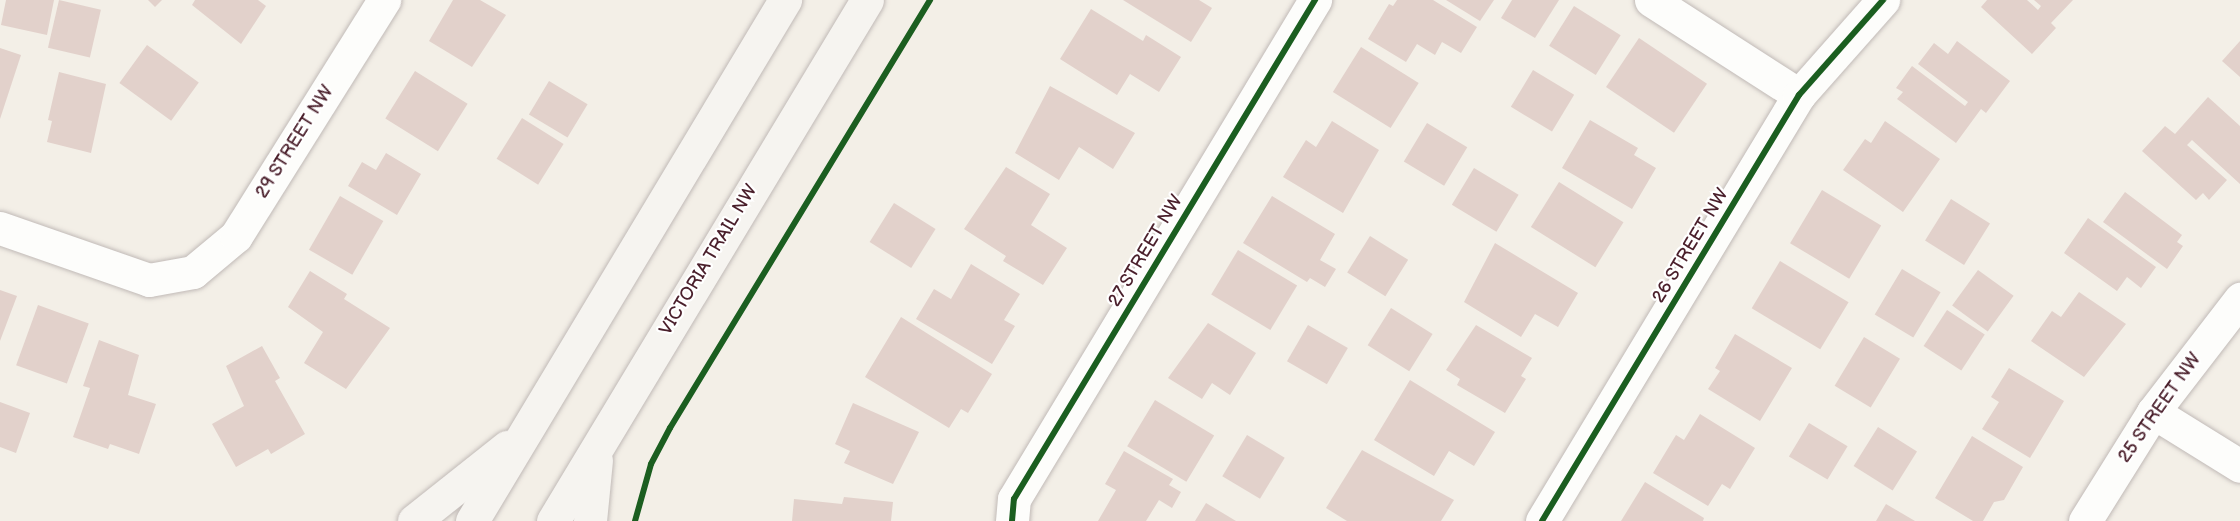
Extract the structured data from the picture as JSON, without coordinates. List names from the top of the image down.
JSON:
{
  "streets": {
    "main road": ["VICTORIA TRAIL NW"],
    "street": [
      "29 STREET NW",
      "26 STREET NW",
      "27 STREET NW",
      "25 STREET NW"
    ]
  }
}
